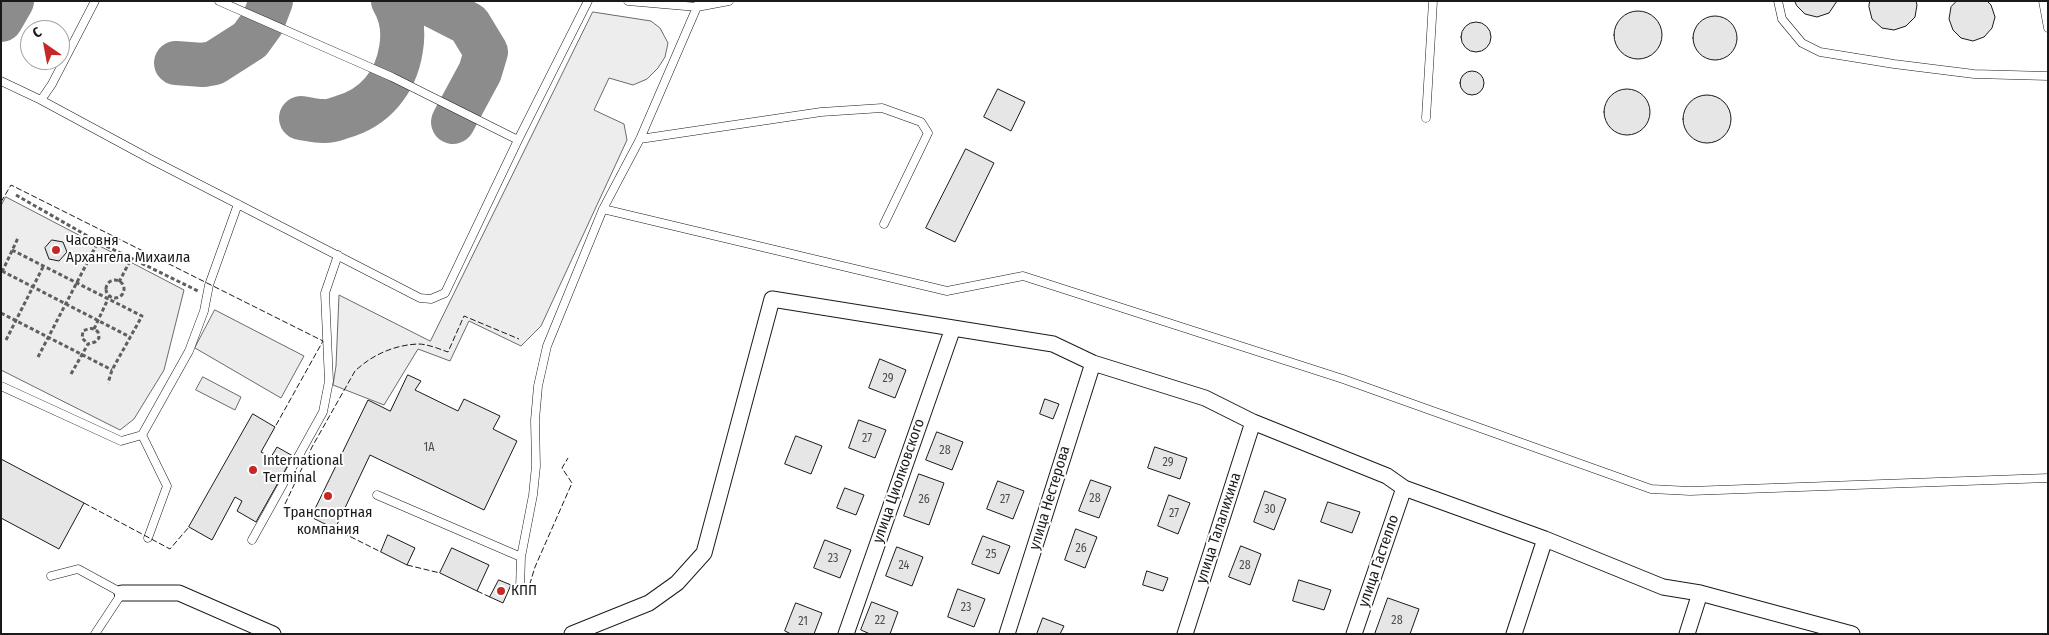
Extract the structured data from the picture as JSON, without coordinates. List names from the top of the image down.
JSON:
{
  "streets": {
    "street": [
      "улица Циолковского",
      "улица Нестерова",
      "улица Талалихина",
      "улица Гастелло"
    ]
  },
  "places": [
    "Часовня Архангела Михаила",
    "International Terminal",
    "Транспортная компания",
    "КПП"
  ],
  "house_numbers": [
    "29",
    "27",
    "1А",
    "28",
    "29",
    "28",
    "26",
    "27",
    "30",
    "27",
    "26",
    "25",
    "23",
    "24",
    "28",
    "23",
    "22",
    "28",
    "21"
  ],
  "north": "top left"
}
